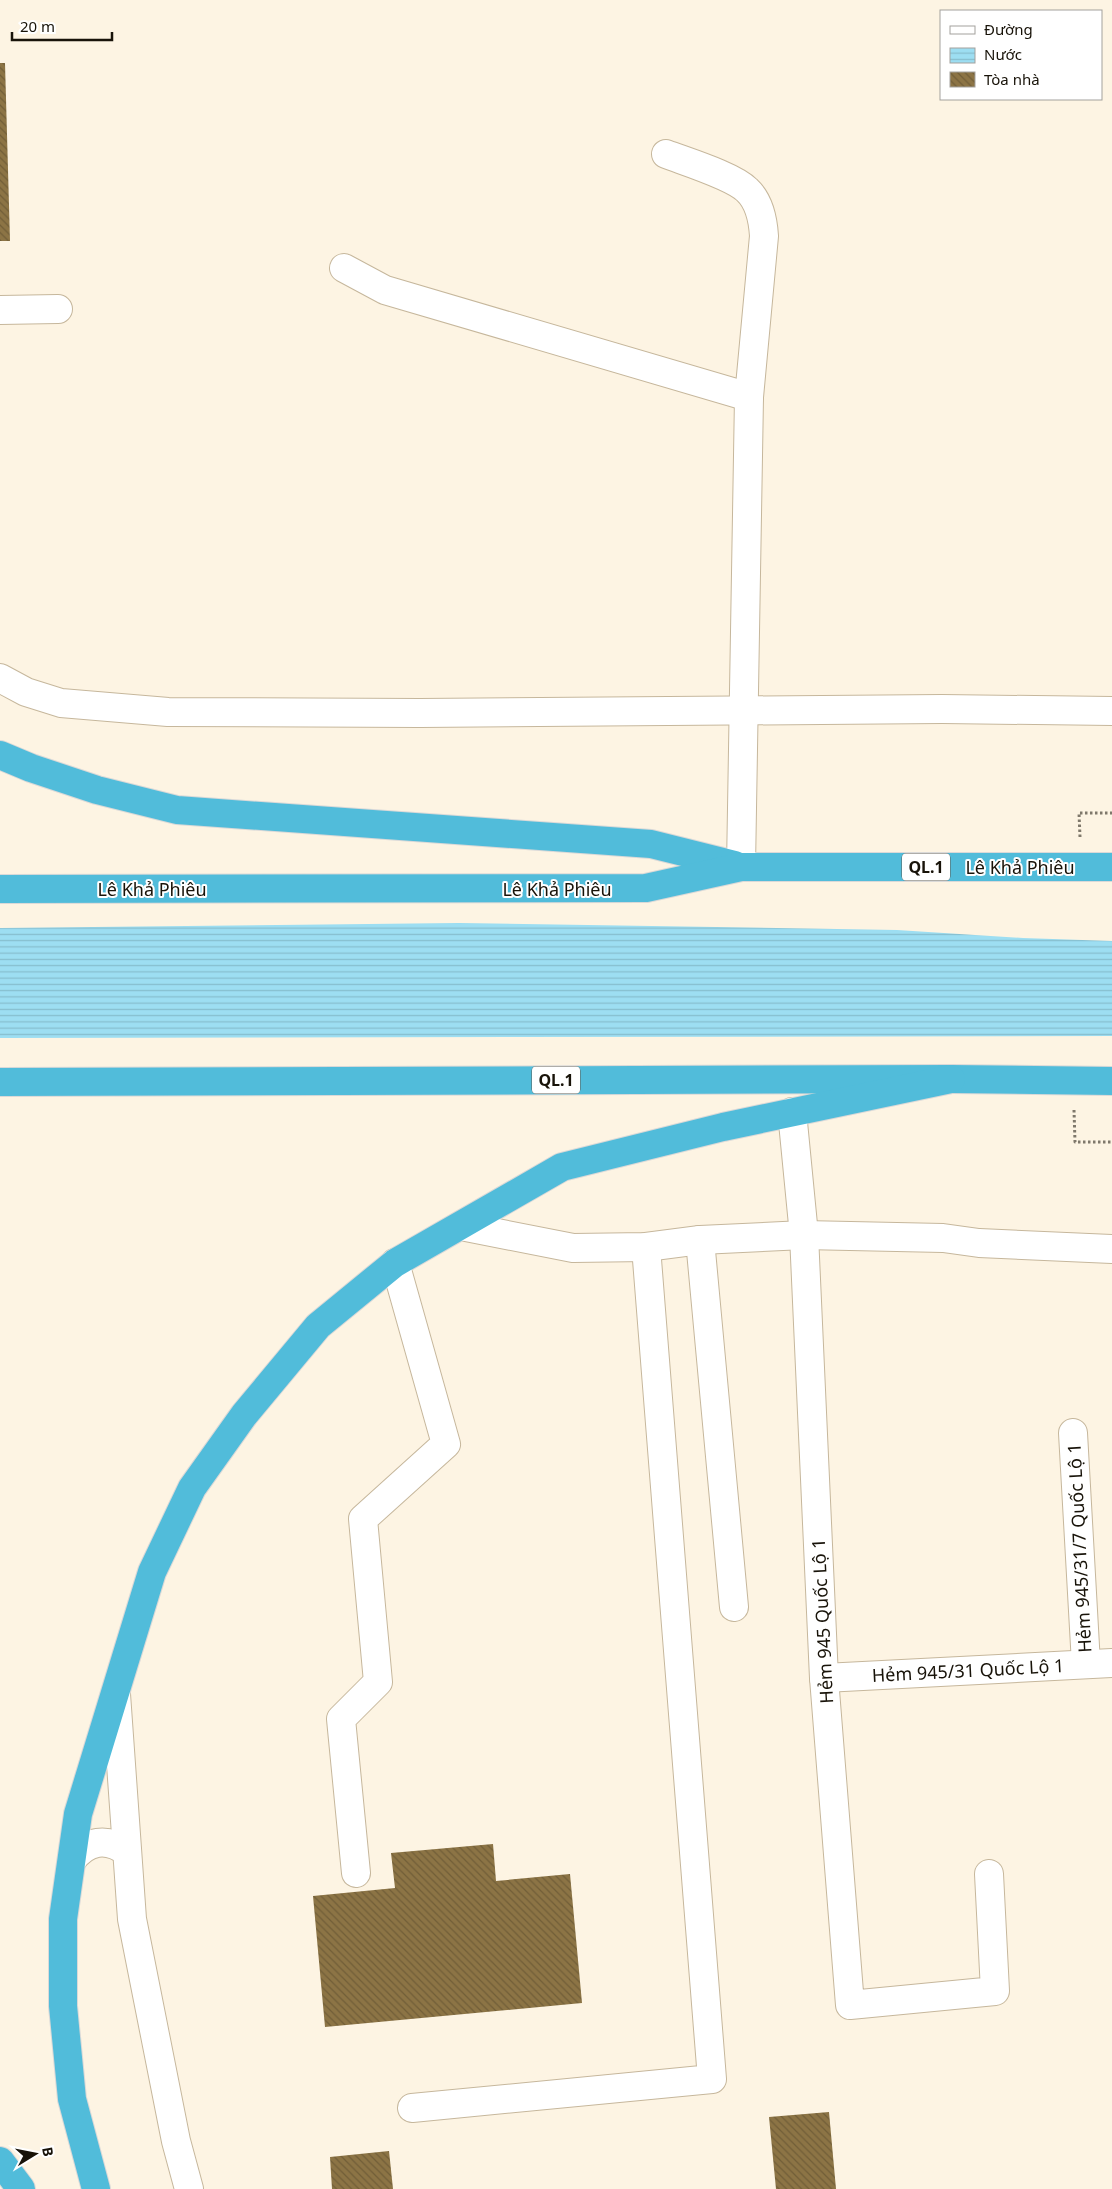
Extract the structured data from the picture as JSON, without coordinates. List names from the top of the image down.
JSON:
{
  "streets": {
    "highway": ["QL.1", "Lê Khả Phiêu"],
    "street": ["Hẻm 945/31/7 Quốc Lộ 1", "Hẻm 945 Quốc Lộ 1", "Hẻm 945/31 Quốc Lộ 1"]
  },
  "crossings": [
    ["Hẻm 945/31/7 Quốc Lộ 1", "Hẻm 945/31 Quốc Lộ 1"],
    ["Hẻm 945 Quốc Lộ 1", "Hẻm 945/31 Quốc Lộ 1"]
  ],
  "legend": ["Đường", "Nước", "Tòa nhà"],
  "scale_bar": "20 m",
  "north": "right"
}
